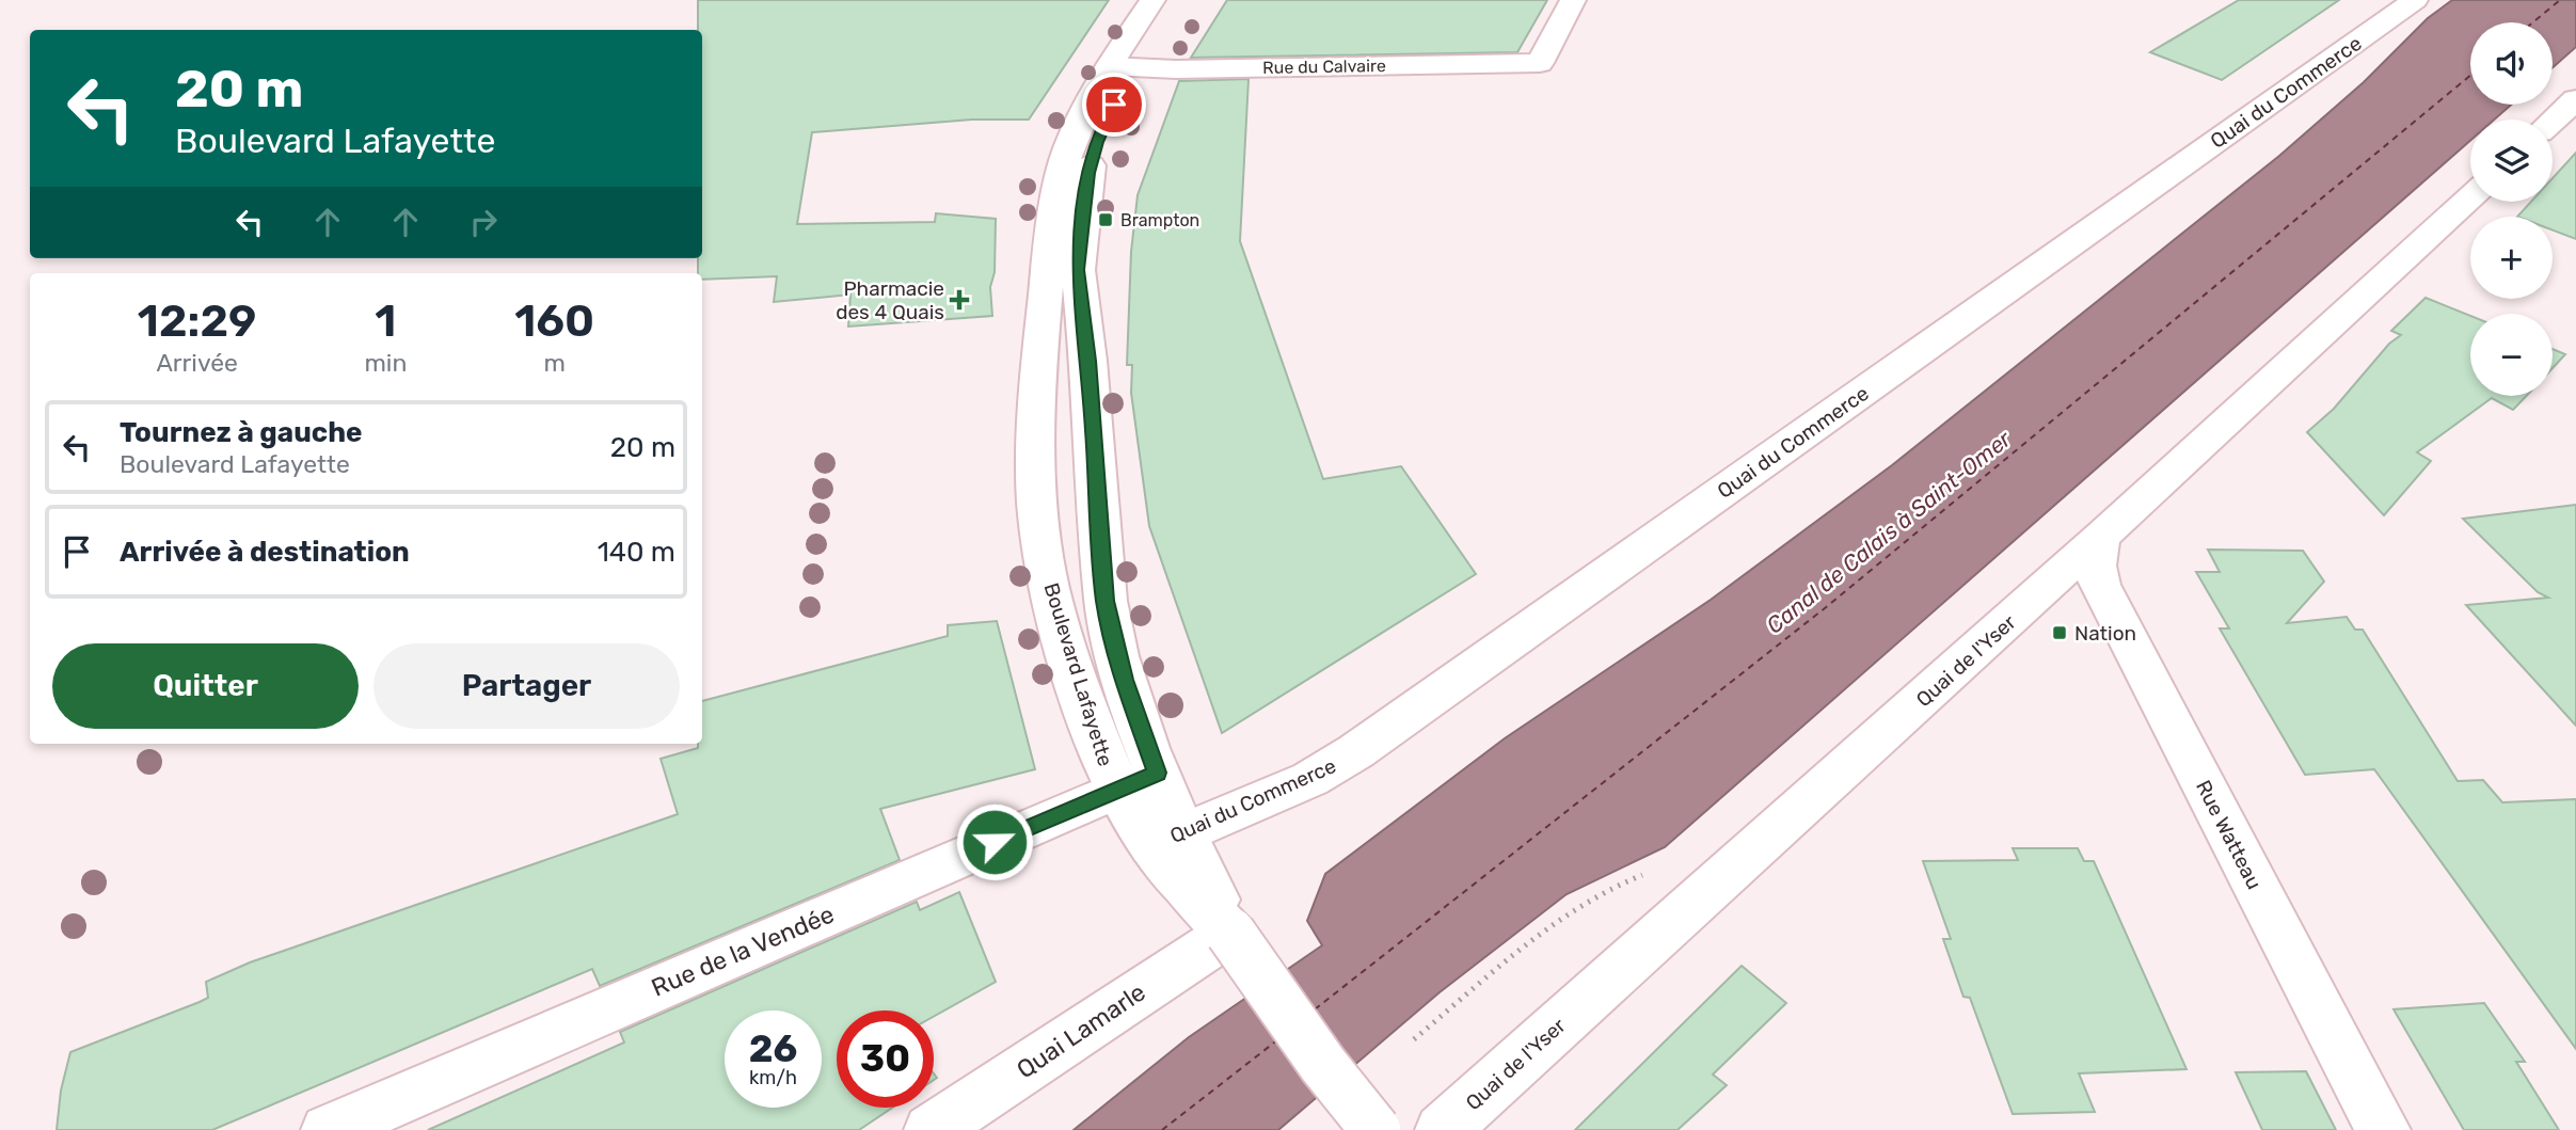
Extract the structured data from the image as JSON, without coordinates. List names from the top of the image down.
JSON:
{
  "streets": {
    "street": [
      "Rue du Calvaire",
      "Quai du Commerce",
      "Quai de l'Yser",
      "Boulevard Lafayette",
      "Rue Watteau",
      "Rue de la Vendée",
      "Quai Lamarle"
    ]
  },
  "crossings": [
    ["Rue du Calvaire", "Boulevard Lafayette"],
    ["Quai du Commerce", "Boulevard Lafayette"],
    ["Quai de l'Yser", "Rue Watteau"],
    ["Boulevard Lafayette", "Rue de la Vendée"],
    ["Boulevard Lafayette", "Quai Lamarle"]
  ],
  "water": ["Canal de Calais à Saint-Omer"],
  "places": {
    "transit": ["Brampton", "Nation"],
    "health": ["Pharmacie des 4 Quais"]
  },
  "page": {
    "map_buttons": ["+", "−"],
    "turn": ["20 m", "Boulevard Lafayette"],
    "eta": [
      "12:29",
      "Arrivée",
      "1",
      "min",
      "160",
      "m"
    ],
    "list": [
      {
        "name": "Tournez à gauche",
        "note": "Boulevard Lafayette",
        "value": "20 m"
      },
      {
        "name": "Arrivée à destination",
        "value": "140 m"
      }
    ],
    "buttons": ["Quitter", "Partager"],
    "speed": "26 km/h",
    "limit": "30"
  }
}
